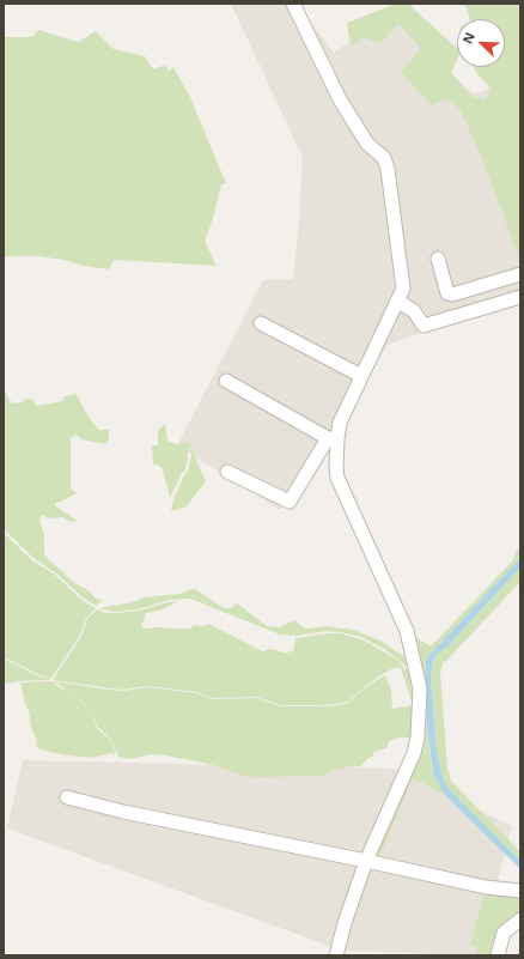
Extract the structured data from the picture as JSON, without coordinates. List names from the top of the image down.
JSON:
{
  "north": "top left"
}
